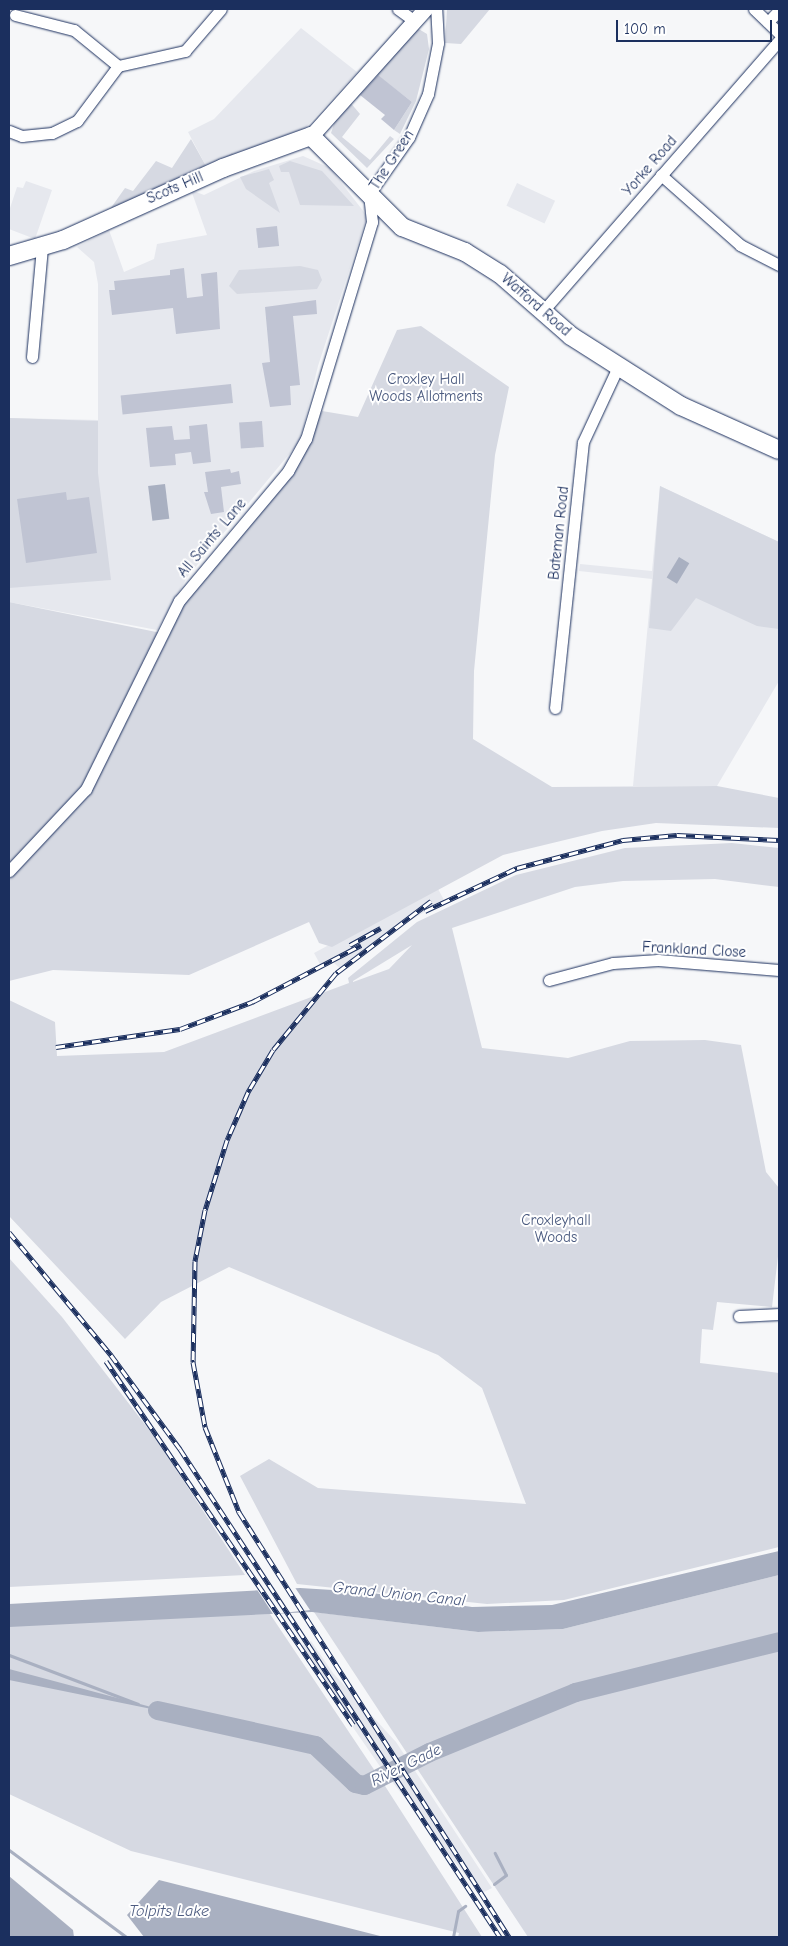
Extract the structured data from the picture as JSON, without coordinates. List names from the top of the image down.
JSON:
{
  "streets": {
    "main road": ["Scots Hill", "Watford Road"],
    "street": [
      "The Green",
      "Yorke Road",
      "Bateman Road",
      "All Saints' Lane",
      "Frankland Close"
    ]
  },
  "crossings": [
    ["The Green", "Watford Road"],
    ["The Green", "All Saints' Lane"],
    ["Yorke Road", "Watford Road"],
    ["Scots Hill", "Watford Road"],
    ["Watford Road", "Bateman Road"],
    ["Watford Road", "All Saints' Lane"]
  ],
  "water": ["Grand Union Canal", "River Gade", "Tolpits Lake"],
  "parks": ["Croxley Hall Woods Allotments", "Croxleyhall Woods"],
  "scale_bar": "100 m"
}
